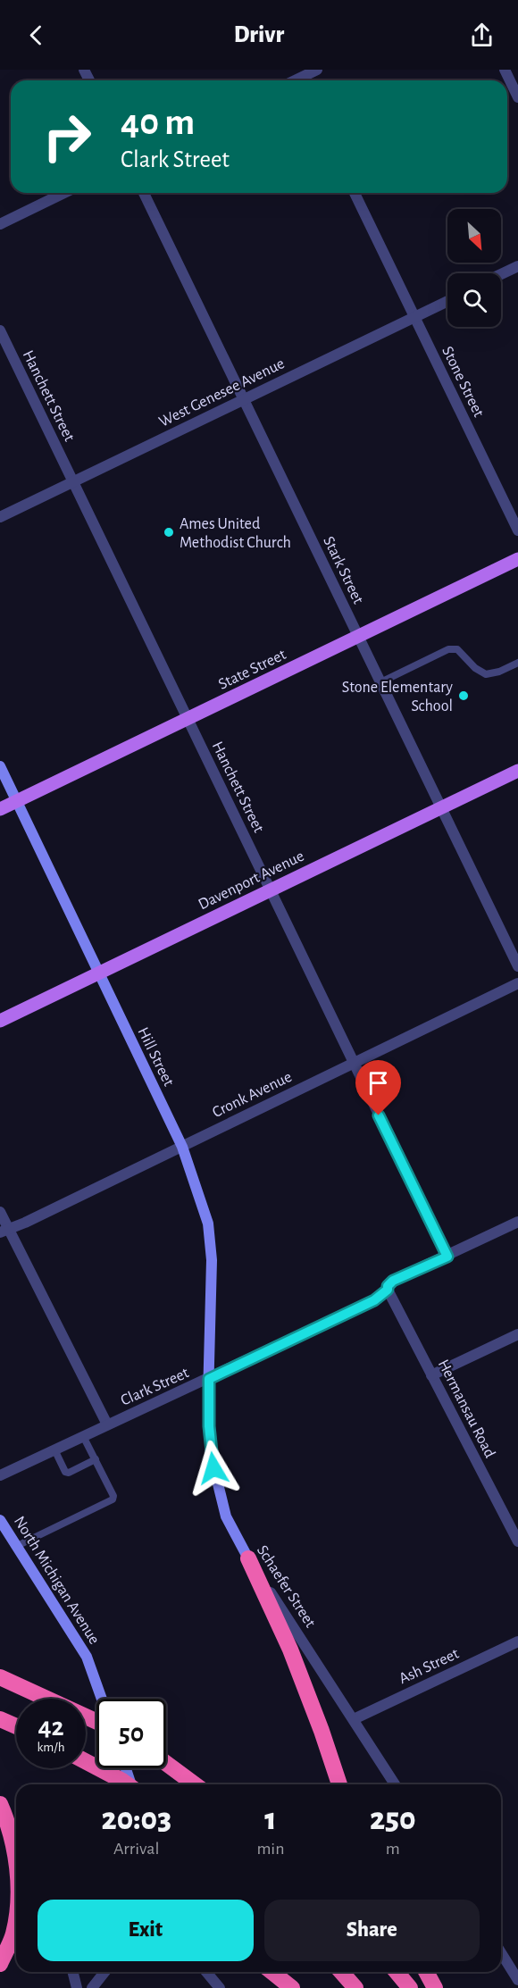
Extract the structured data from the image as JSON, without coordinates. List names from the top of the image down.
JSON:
{
  "streets": {
    "main road": [
      "State Street",
      "Davenport Avenue",
      "Hill Street",
      "North Michigan Avenue",
      "Schaefer Street"
    ],
    "street": [
      "Stone Street",
      "West Genesee Avenue",
      "Hanchett Street",
      "Stark Street",
      "Cronk Avenue",
      "Clark Street",
      "Hermansau Road",
      "Ash Street"
    ]
  },
  "crossings": [
    ["Stone Street", "West Genesee Avenue"],
    ["West Genesee Avenue", "Hanchett Street"],
    ["West Genesee Avenue", "Stark Street"],
    ["Hanchett Street", "State Street"],
    ["Hanchett Street", "Davenport Avenue"],
    ["Hanchett Street", "Cronk Avenue"],
    ["Hanchett Street", "Clark Street"],
    ["Stark Street", "State Street"],
    ["Stark Street", "Davenport Avenue"],
    ["State Street", "Hill Street"],
    ["Davenport Avenue", "Hill Street"],
    ["Hill Street", "Cronk Avenue"],
    ["Hill Street", "Clark Street"],
    ["Hill Street", "Schaefer Street"],
    ["Clark Street", "Hermansau Road"],
    ["Clark Street", "Schaefer Street"],
    ["Schaefer Street", "Ash Street"]
  ],
  "places": ["Ames United Methodist Church", "Stone Elementary School"],
  "north": "bottom right",
  "page": {
    "header": "Drivr",
    "turn": ["40 m", "Clark Street"],
    "speed": "42 km/h",
    "limit": "50",
    "eta": [
      "20:03",
      "Arrival",
      "1",
      "min",
      "250",
      "m"
    ],
    "buttons": ["Exit", "Share"]
  }
}
